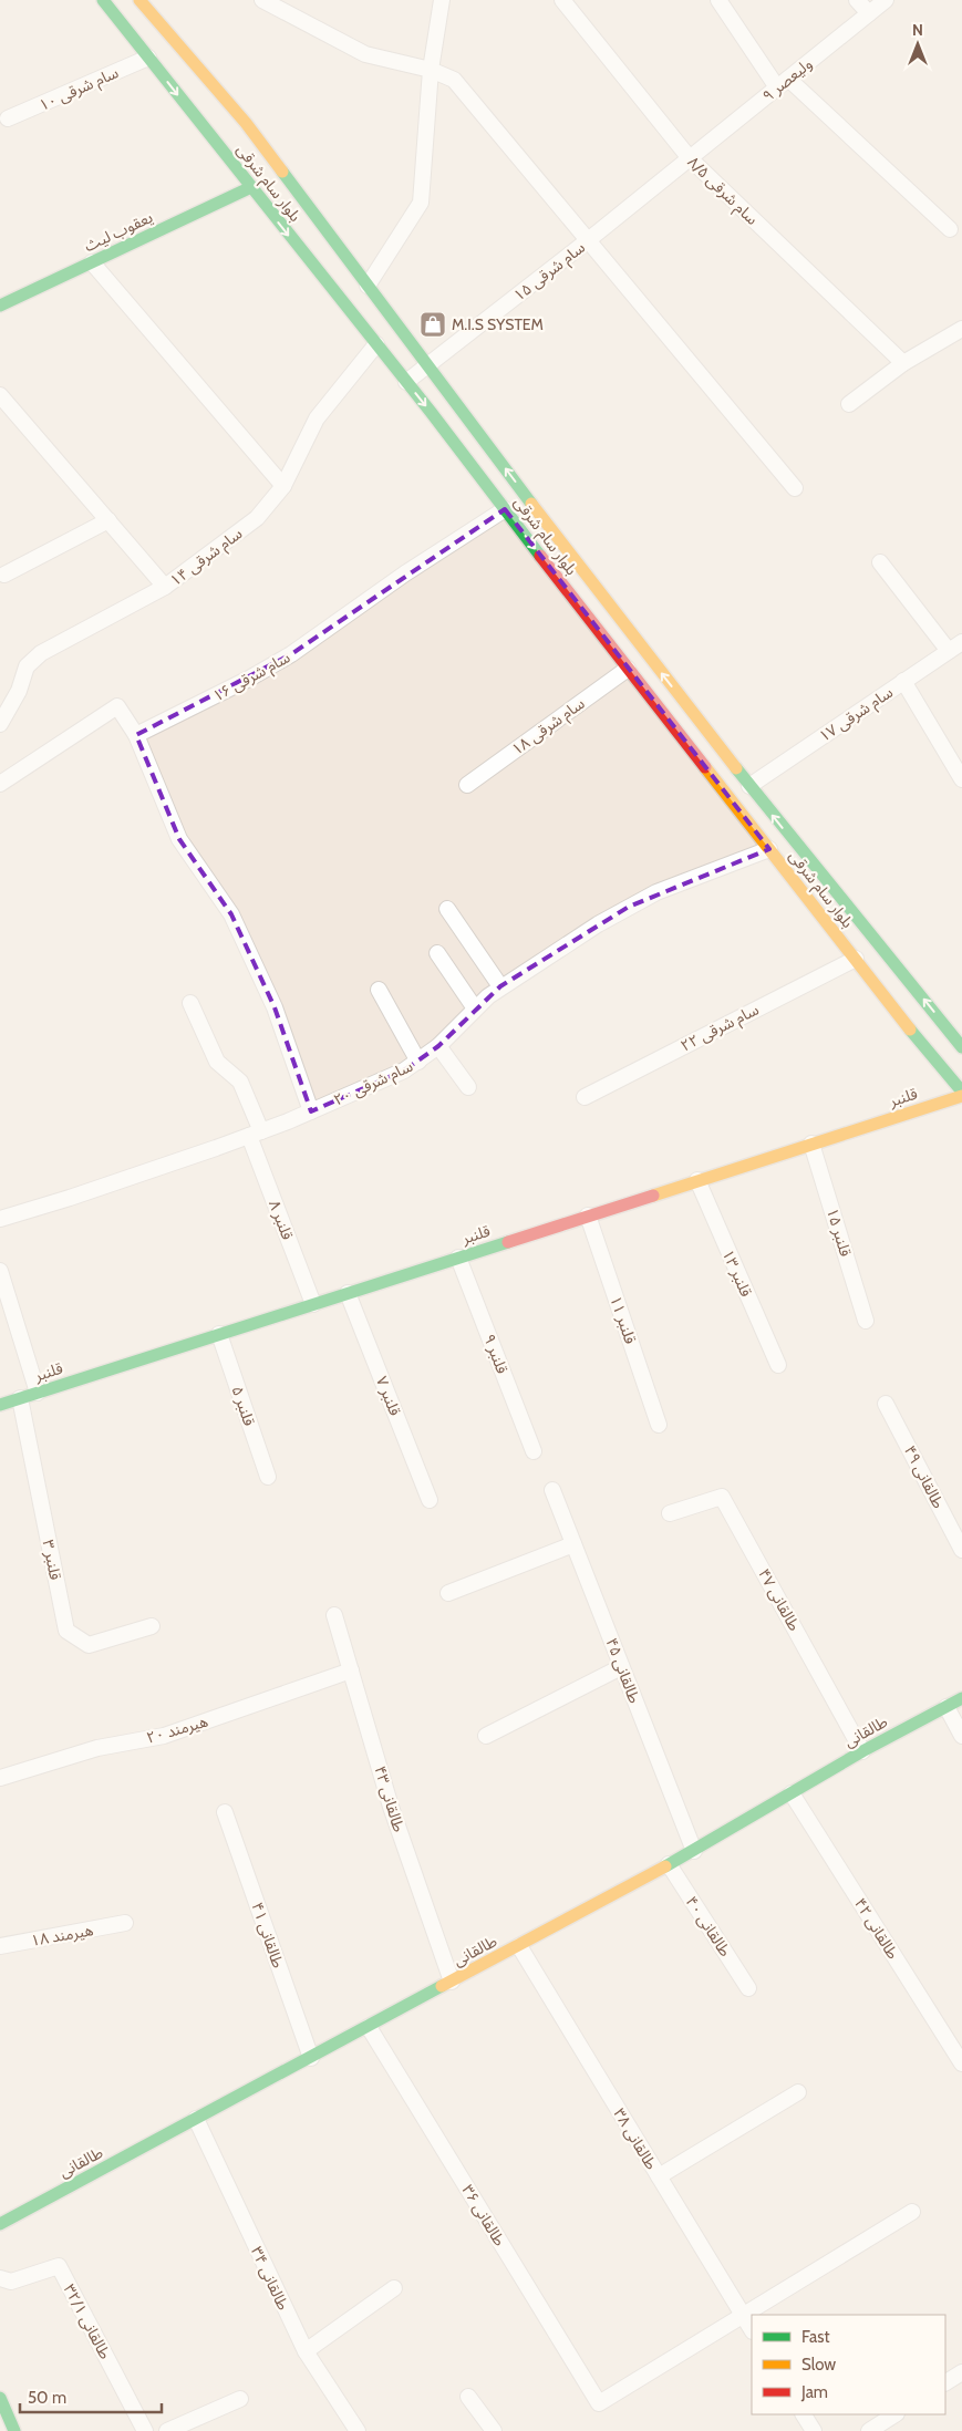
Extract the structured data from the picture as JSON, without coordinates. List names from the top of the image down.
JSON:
{
  "streets": {
    "street": [
      "ولیعصر ۹",
      "سام شرقی ۱۰",
      "بلوار سام شرقی",
      "سام شرقی ۸/۵",
      "یعقوب لیث",
      "سام شرقی ۱۵",
      "سام شرقی ۱۴",
      "سام شرقی ۱۶",
      "سام شرقی ۱۷",
      "سام شرقی ۱۸",
      "سام شرقی ۲۲",
      "سام شرقی ۲۰",
      "قلنبر",
      "قلنبر ۸",
      "قلنبر ۱۵",
      "قلنبر ۱۳",
      "قلنبر ۱۱",
      "قلنبر ۹",
      "قلنبر ۷",
      "قلنبر ۵",
      "طالقانی ۴۹",
      "قلنبر ۳",
      "طالقانی ۴۷",
      "طالقانی ۴۵",
      "هیرمند ۲۰",
      "طالقانی",
      "طالقانی ۴۳",
      "طالقانی ۴۰",
      "طالقانی ۴۲",
      "هیرمند ۱۸",
      "طالقانی ۴۱",
      "طالقانی ۳۸",
      "طالقانی ۳۶",
      "طالقانی ۳۴",
      "طالقانی ۳۲/۱"
    ]
  },
  "crossings": [
    ["ولیعصر ۹", "سام شرقی ۸/۵"],
    ["ولیعصر ۹", "سام شرقی ۱۵"],
    ["سام شرقی ۱۰", "بلوار سام شرقی"],
    ["بلوار سام شرقی", "یعقوب لیث"],
    ["بلوار سام شرقی", "سام شرقی ۱۵"],
    ["بلوار سام شرقی", "سام شرقی ۱۴"],
    ["بلوار سام شرقی", "سام شرقی ۱۶"],
    ["بلوار سام شرقی", "سام شرقی ۱۷"],
    ["بلوار سام شرقی", "سام شرقی ۱۸"],
    ["بلوار سام شرقی", "سام شرقی ۲۲"],
    ["بلوار سام شرقی", "سام شرقی ۲۰"],
    ["سام شرقی ۸/۵", "سام شرقی ۱۵"],
    ["سام شرقی ۲۰", "قلنبر ۸"],
    ["قلنبر", "قلنبر ۸"],
    ["قلنبر", "قلنبر ۱۵"],
    ["قلنبر", "قلنبر ۱۳"],
    ["قلنبر", "قلنبر ۱۱"],
    ["قلنبر", "قلنبر ۹"],
    ["قلنبر", "قلنبر ۷"],
    ["قلنبر", "قلنبر ۵"],
    ["قلنبر", "قلنبر ۳"],
    ["طالقانی ۴۷", "طالقانی"],
    ["طالقانی ۴۵", "طالقانی"],
    ["هیرمند ۲۰", "طالقانی ۴۳"],
    ["طالقانی", "طالقانی ۴۳"],
    ["طالقانی", "طالقانی ۴۰"],
    ["طالقانی", "طالقانی ۴۲"],
    ["طالقانی", "طالقانی ۴۱"],
    ["طالقانی", "طالقانی ۳۸"],
    ["طالقانی", "طالقانی ۳۶"],
    ["طالقانی", "طالقانی ۳۴"],
    ["طالقانی ۳۸", "طالقانی ۳۶"]
  ],
  "places": {
    "shop": ["M.I.S SYSTEM"]
  },
  "legend": ["Fast", "Slow", "Jam"],
  "scale_bar": "50 m",
  "north": "top"
}
